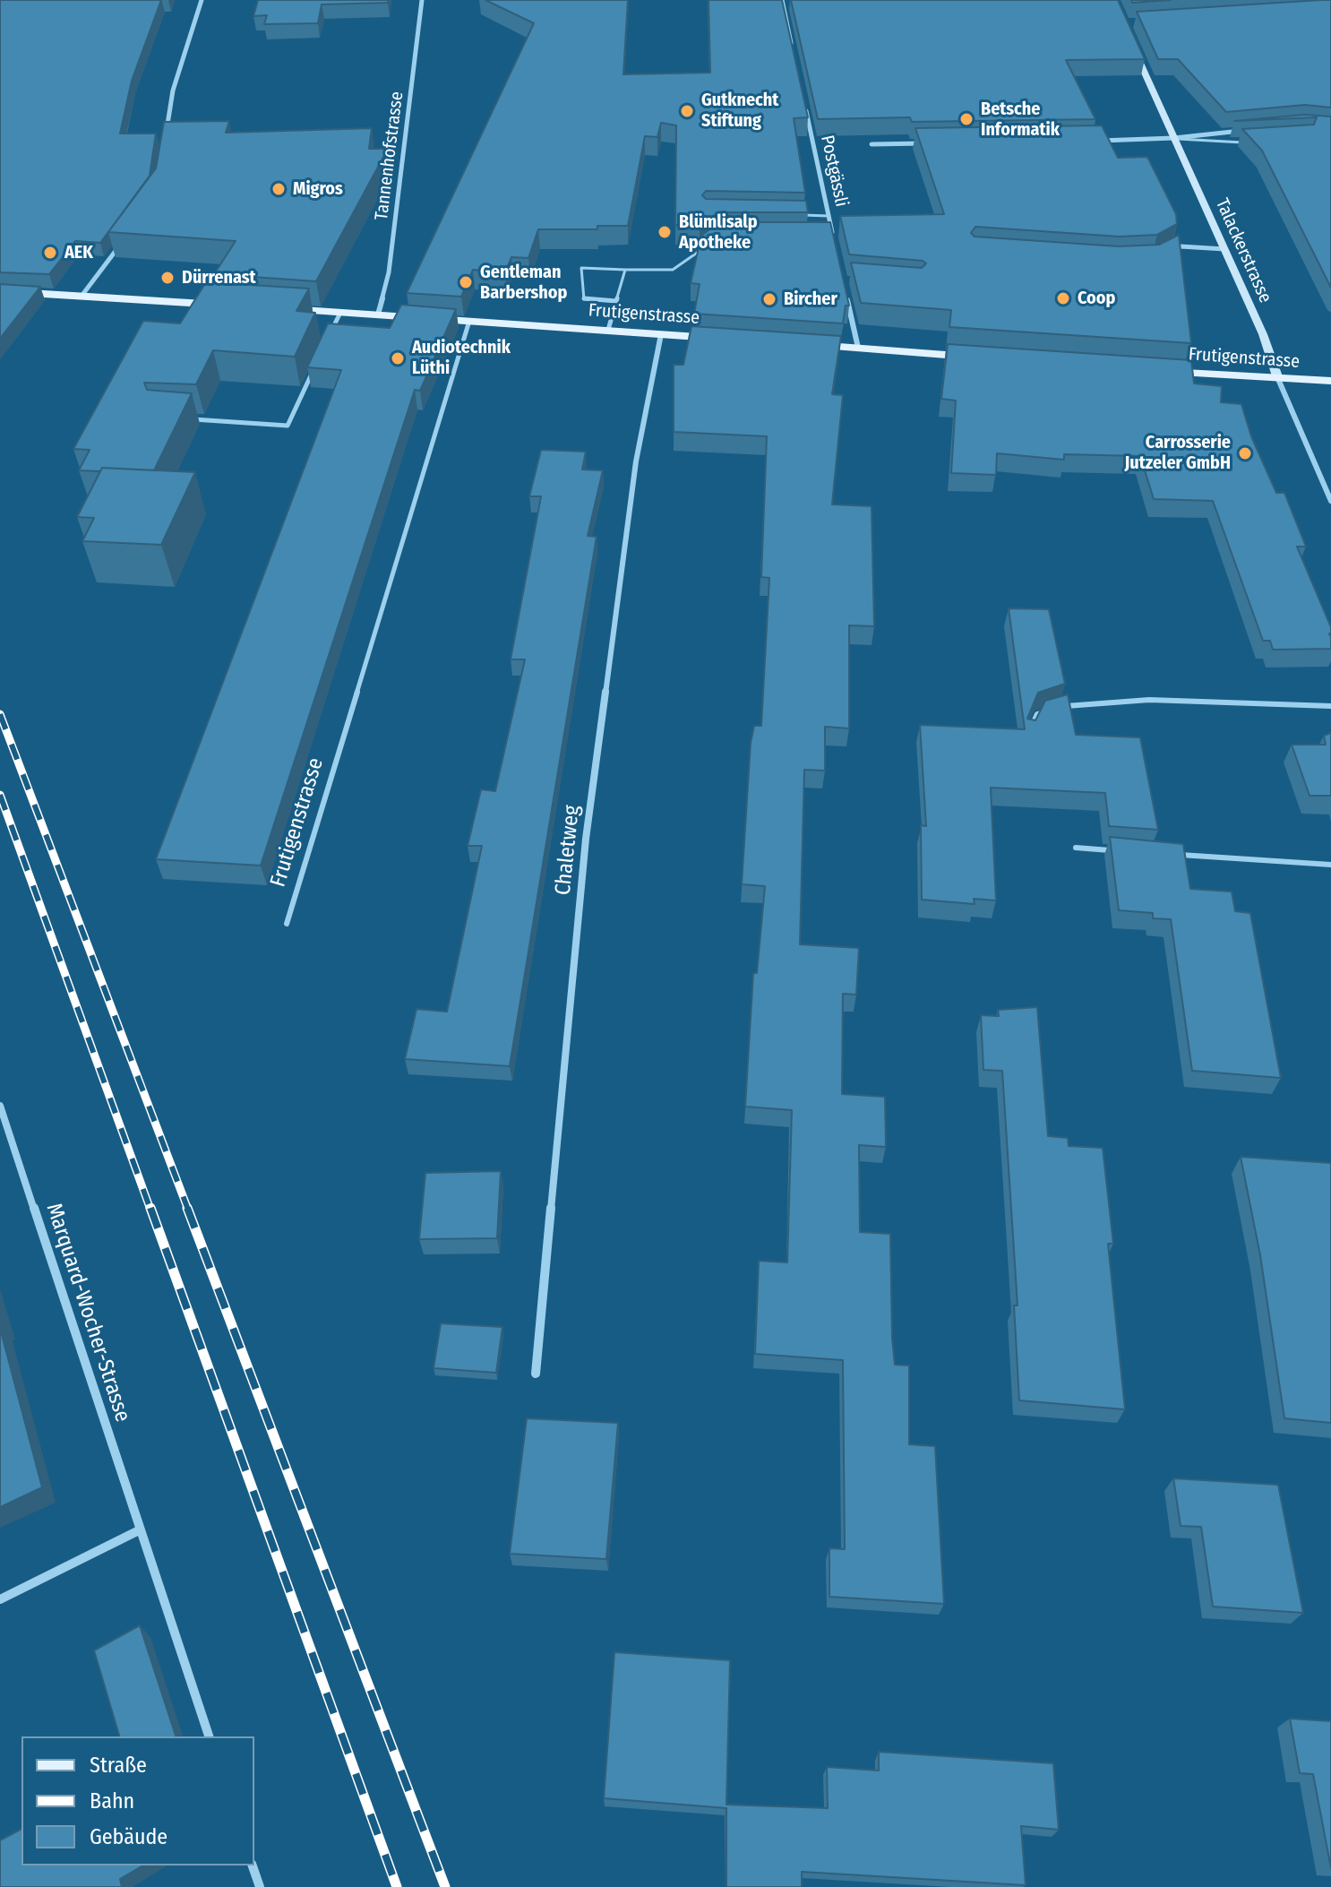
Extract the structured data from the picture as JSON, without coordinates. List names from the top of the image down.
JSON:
{
  "streets": {
    "main road": ["Talackerstrasse", "Frutigenstrasse"],
    "street": [
      "Tannenhofstrasse",
      "Postgässli",
      "Chaletweg",
      "Marquard-Wocher-Strasse"
    ]
  },
  "crossings": [
    ["Tannenhofstrasse", "Frutigenstrasse"],
    ["Talackerstrasse", "Frutigenstrasse"],
    ["Frutigenstrasse", "Chaletweg"]
  ],
  "places": [
    "Gutknecht Stiftung",
    "Betsche Informatik",
    "Migros",
    "Blümlisalp Apotheke",
    "AEK",
    "Dürrenast",
    "Gentleman Barbershop",
    "Coop",
    "Bircher",
    "Audiotechnik Lüthi",
    "Carrosserie Jutzeler GmbH"
  ],
  "legend": ["Straße", "Bahn", "Gebäude"]
}
